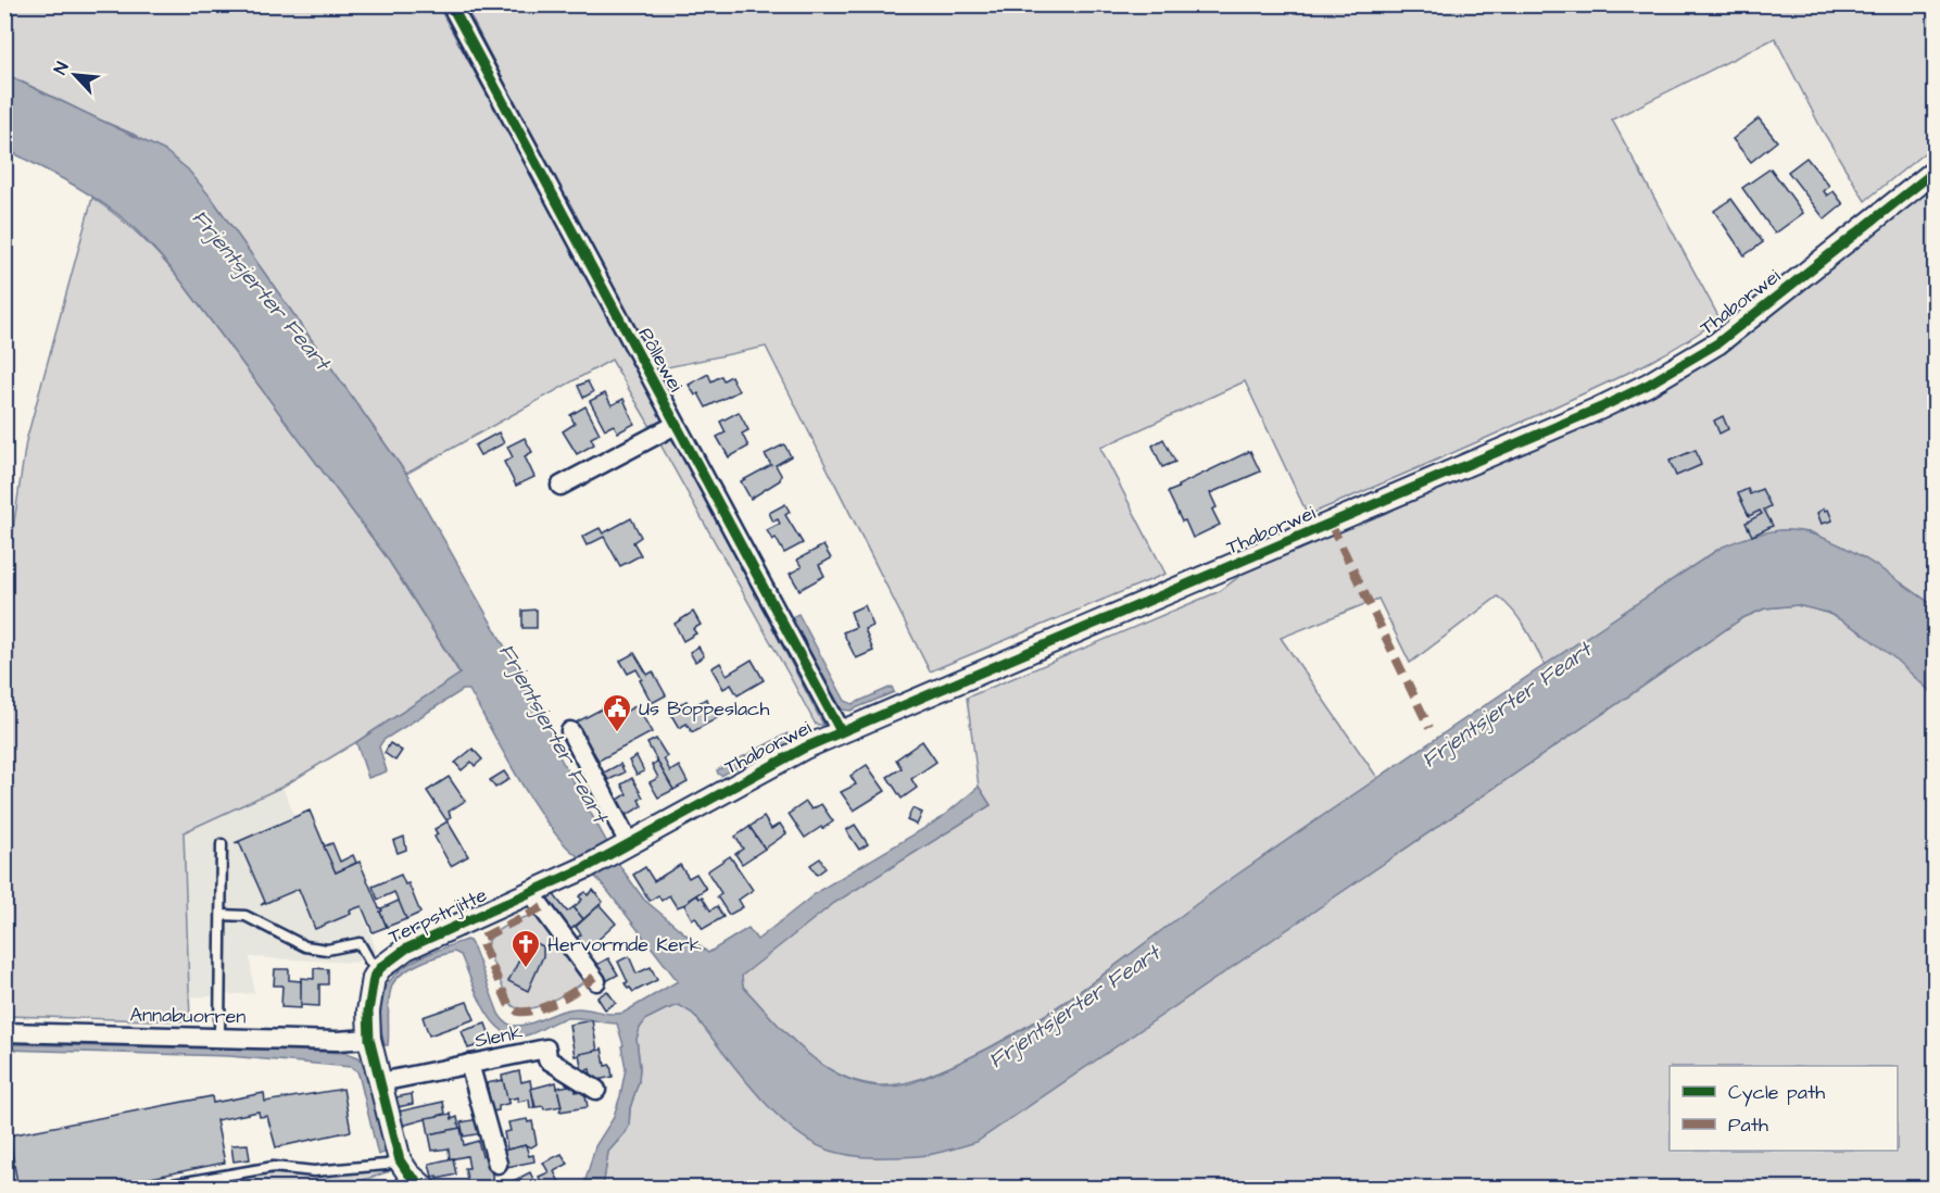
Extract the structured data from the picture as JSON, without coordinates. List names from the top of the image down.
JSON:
{
  "streets": {
    "street": [
      "Thaborwei",
      "Pôllewei",
      "Terpstrjitte",
      "Annabuorren",
      "Slenk"
    ]
  },
  "crossings": [
    ["Thaborwei", "Pôllewei"],
    ["Thaborwei", "Terpstrjitte"],
    ["Terpstrjitte", "Annabuorren"],
    ["Terpstrjitte", "Slenk"]
  ],
  "water": ["Frjentsjerter Feart"],
  "places": {
    "public building": ["Us Boppeslach"],
    "church": ["Hervormde Kerk"]
  },
  "legend": ["Cycle path", "Path"],
  "north": "top left"
}
